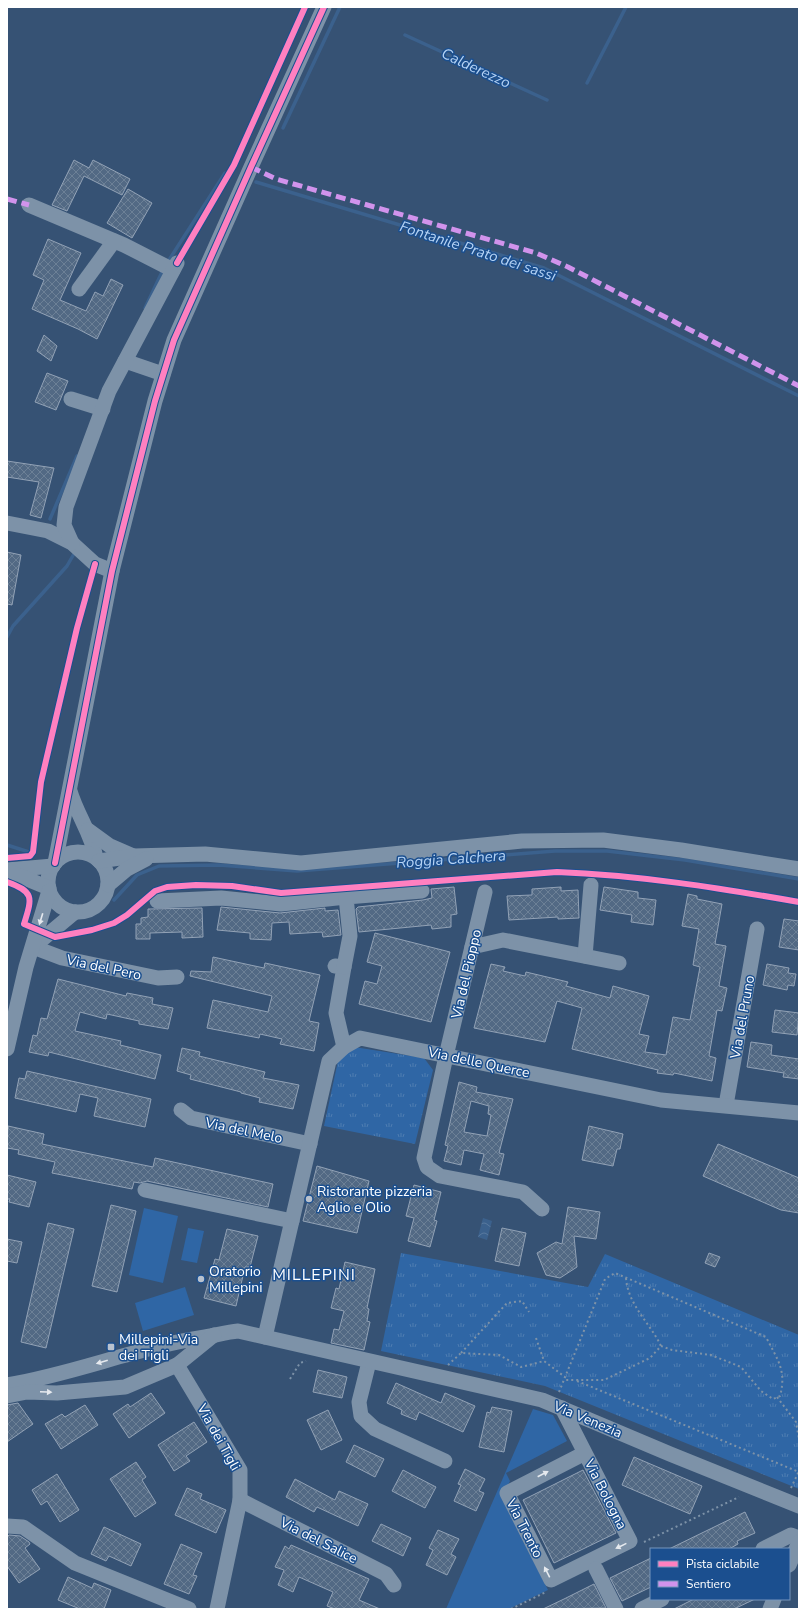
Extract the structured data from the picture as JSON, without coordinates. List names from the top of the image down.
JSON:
{
  "streets": {
    "street": [
      "Via del Pero",
      "Via del Pioppo",
      "Via del Pruno",
      "Via delle Querce",
      "Via del Melo",
      "Via Venezia",
      "Via dei Tigli",
      "Via Bologna",
      "Via Trento",
      "Via del Salice"
    ]
  },
  "crossings": [
    ["Via del Pioppo", "Via delle Querce"],
    ["Via del Pruno", "Via delle Querce"],
    ["Via delle Querce", "Via del Melo"],
    ["Via delle Querce", "Via Venezia"],
    ["Via Venezia", "Via Bologna"],
    ["Via dei Tigli", "Via del Salice"],
    ["Via Bologna", "Via Trento"]
  ],
  "districts": ["MILLEPINI"],
  "water": ["Calderezzo", "Fontanile Prato dei sassi", "Roggia Calchera"],
  "places": {
    "other": ["Ristorante pizzeria Aglio e Olio", "Oratorio Millepini"],
    "transit": ["Millepini-Via dei Tigli"]
  },
  "legend": ["Pista ciclabile", "Sentiero"]
}
